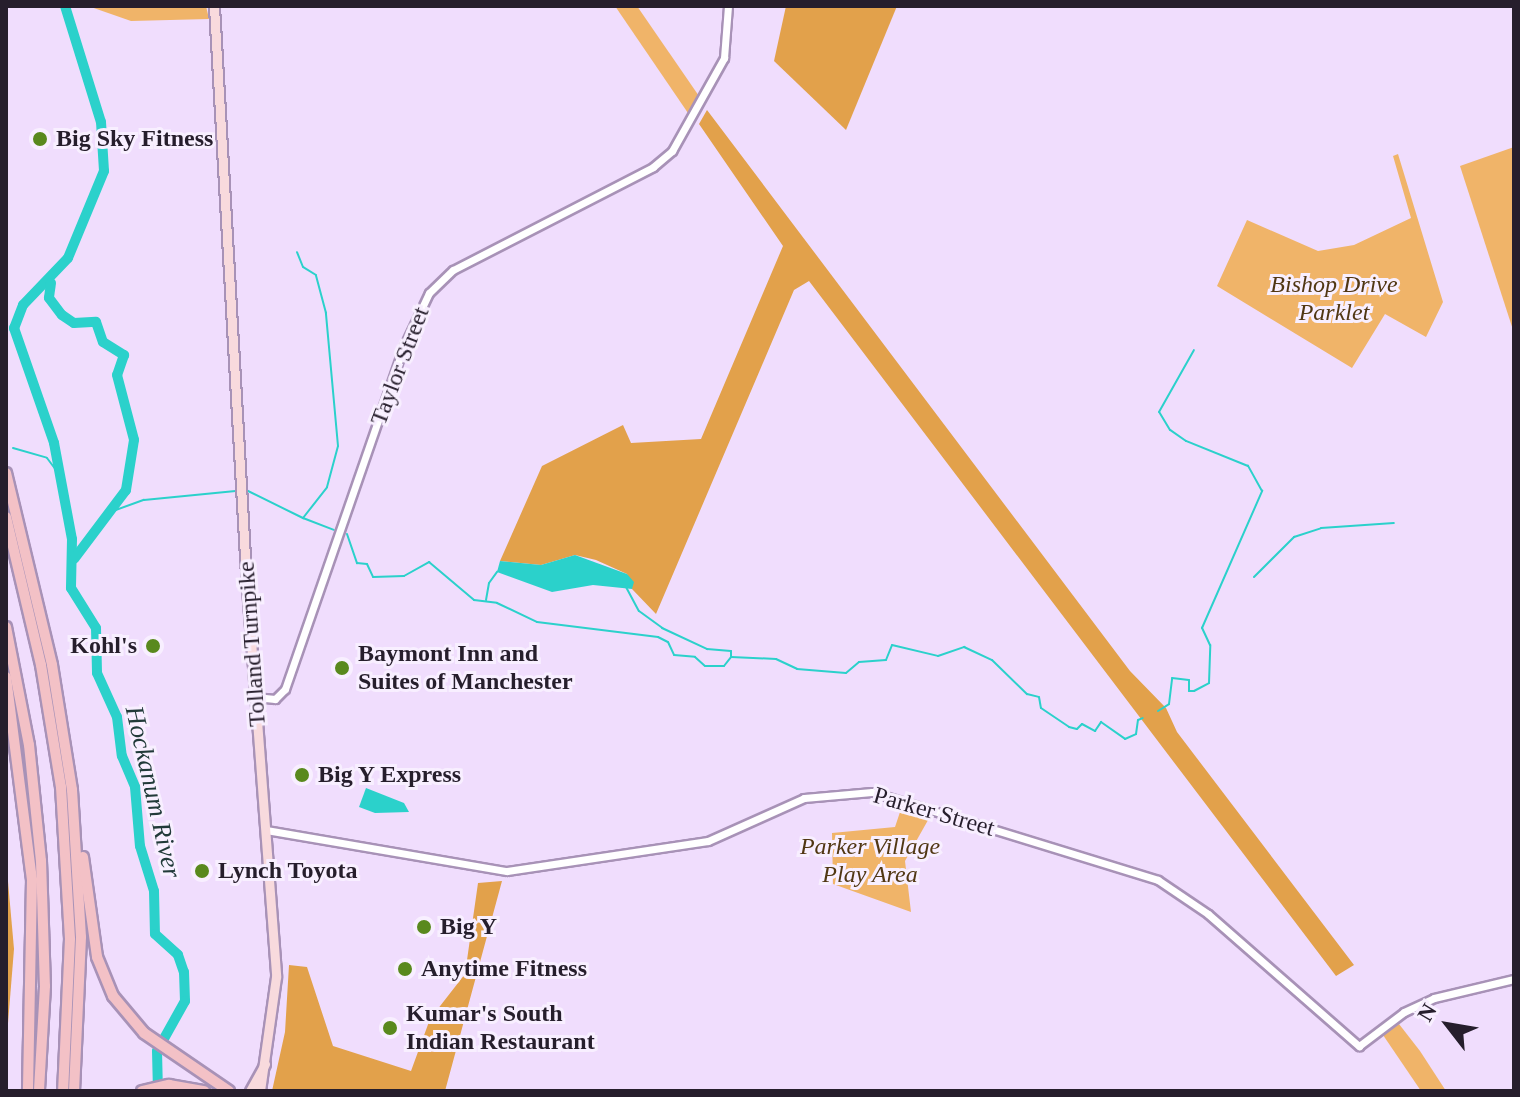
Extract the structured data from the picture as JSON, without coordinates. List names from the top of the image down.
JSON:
{
  "streets": {
    "main road": ["Tolland Turnpike"],
    "street": ["Taylor Street", "Parker Street"]
  },
  "crossings": [
    ["Taylor Street", "Tolland Turnpike"],
    ["Tolland Turnpike", "Parker Street"]
  ],
  "water": ["Hockanum River"],
  "parks": ["Bishop Drive Parklet", "Parker Village Play Area"],
  "places": [
    "Big Sky Fitness",
    "Kohl's",
    "Baymont Inn and Suites of Manchester",
    "Big Y Express",
    "Lynch Toyota",
    "Big Y",
    "Anytime Fitness",
    "Kumar's South Indian Restaurant"
  ],
  "north": "top left"
}
